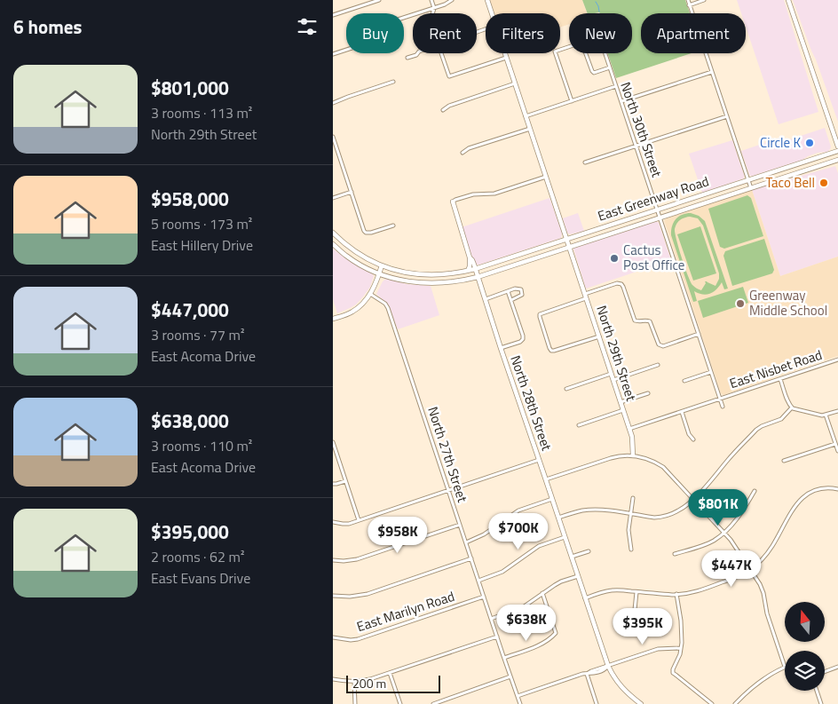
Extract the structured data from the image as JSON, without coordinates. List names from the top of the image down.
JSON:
{
  "streets": {
    "main road": ["East Greenway Road", "North 29th Street", "North 28th Street"],
    "street": [
      "North 30th Street",
      "East Nisbet Road",
      "North 27th Street",
      "East Marilyn Road"
    ]
  },
  "crossings": [
    ["North 30th Street", "East Greenway Road"],
    ["North 30th Street", "East Nisbet Road"],
    ["East Greenway Road", "North 29th Street"],
    ["East Greenway Road", "North 28th Street"],
    ["North 29th Street", "East Nisbet Road"],
    ["North 27th Street", "East Marilyn Road"]
  ],
  "places": [
    "Circle K",
    "Taco Bell",
    "Cactus Post Office",
    "Greenway Middle School"
  ],
  "scale_bar": "200 m",
  "north": "top",
  "page": {
    "heading": "6 homes",
    "chip": [
      "Buy",
      "Rent",
      "Filters",
      "New",
      "Apartment"
    ],
    "list": [
      {
        "name": "$801,000",
        "note": "3 rooms · 113 m² · North 29th Street"
      },
      {
        "name": "$958,000",
        "note": "5 rooms · 173 m² · East Hillery Drive"
      },
      {
        "name": "$447,000",
        "note": "3 rooms · 77 m² · East Acoma Drive"
      },
      {
        "name": "$638,000",
        "note": "3 rooms · 110 m² · East Acoma Drive"
      },
      {
        "name": "$395,000",
        "note": "2 rooms · 62 m² · East Evans Drive"
      }
    ],
    "price": [
      "$801K",
      "$700K",
      "$958K",
      "$447K",
      "$638K",
      "$395K"
    ],
    "scale": "200 m"
  }
}
